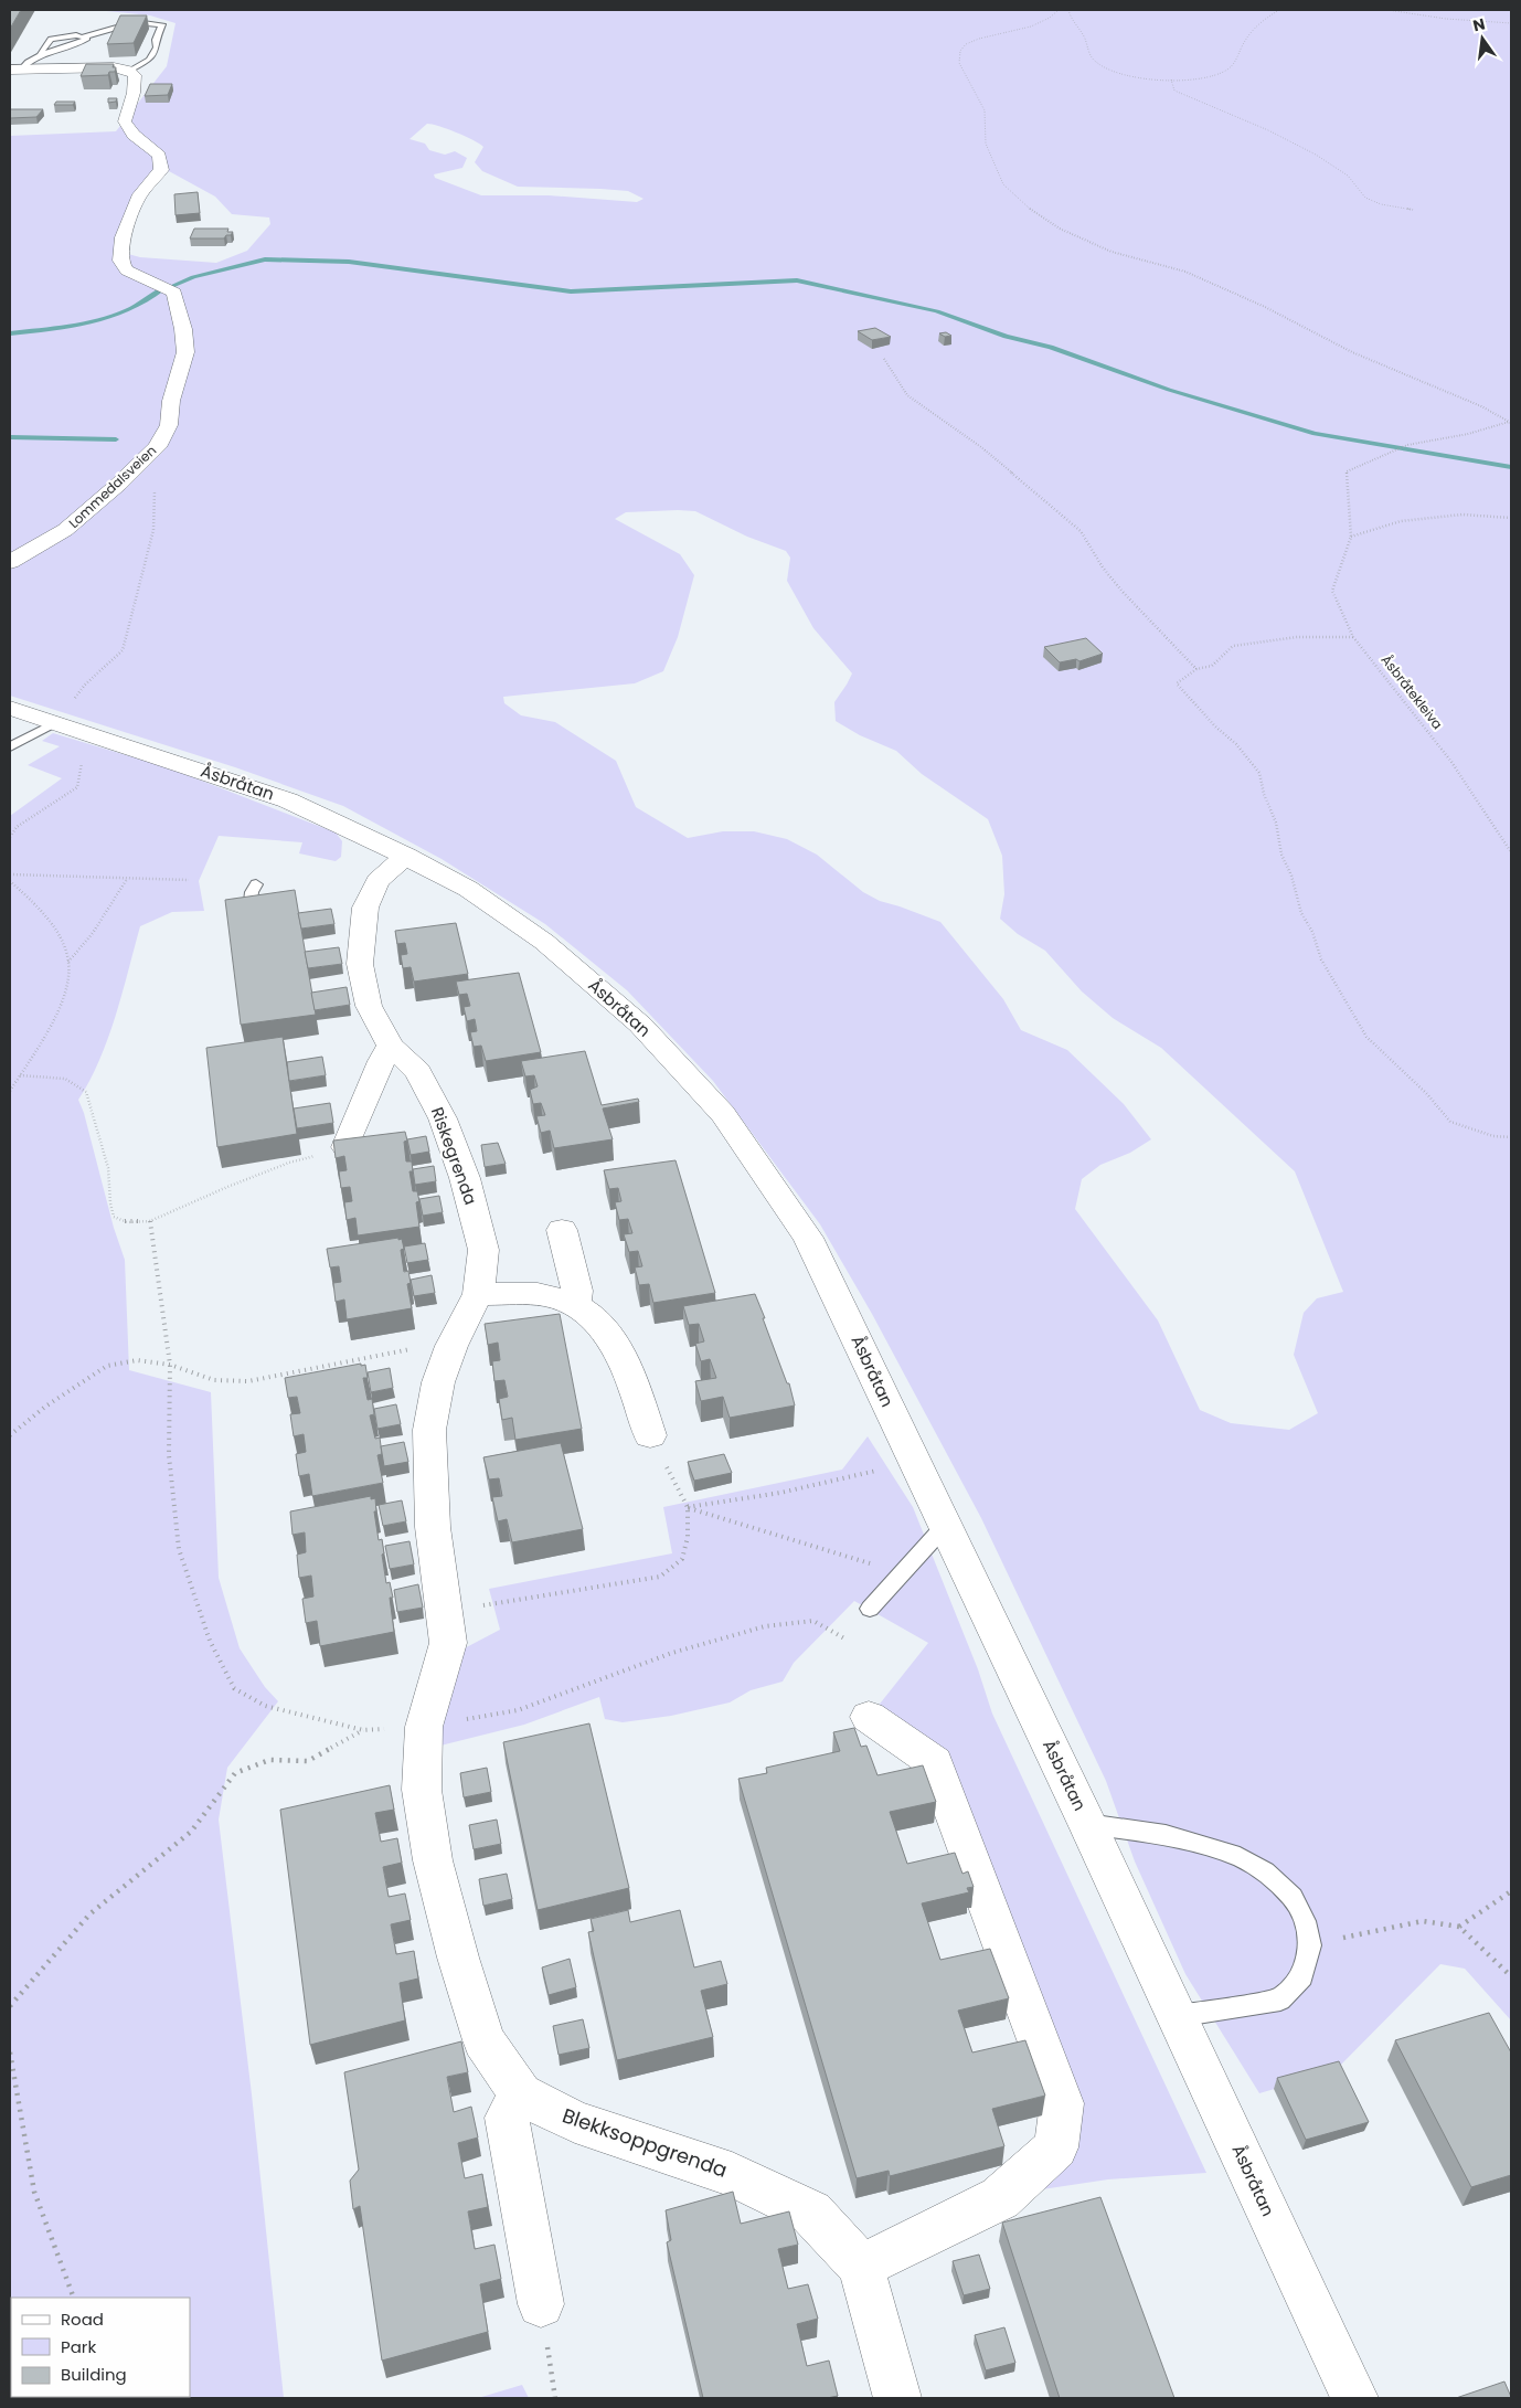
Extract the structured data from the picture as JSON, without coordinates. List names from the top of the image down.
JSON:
{
  "streets": {
    "street": [
      "Lommedalsveien",
      "Åsbråtan",
      "Riskegrenda",
      "Blekksoppgrenda"
    ],
    "path": ["Åsbråtekleiva"]
  },
  "crossings": [
    ["Åsbråtan", "Riskegrenda"],
    ["Riskegrenda", "Blekksoppgrenda"]
  ],
  "legend": ["Road", "Park", "Building"],
  "north": "top"
}
